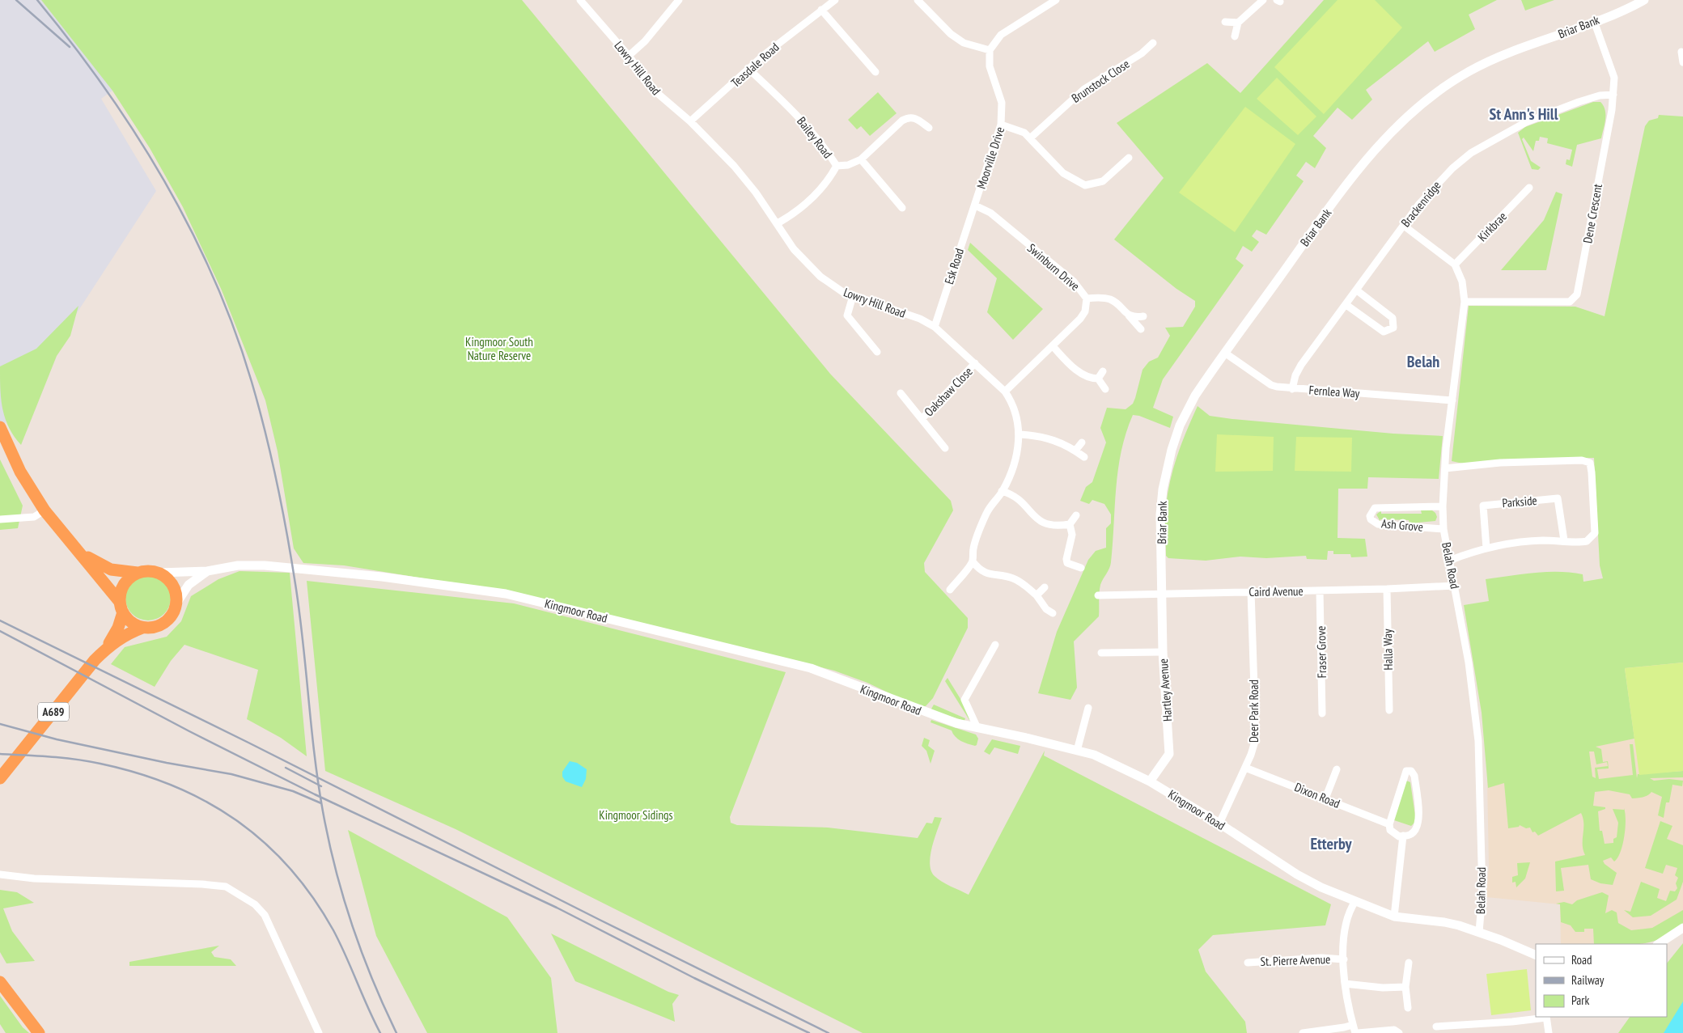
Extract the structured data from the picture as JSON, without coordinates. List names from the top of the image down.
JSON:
{
  "streets": {
    "highway": ["A689"],
    "street": [
      "Briar Bank",
      "Teasdale Road",
      "Lowry Hill Road",
      "Brunstock Close",
      "Bailey Road",
      "Moorville Drive",
      "Brackenridge",
      "Dene Crescent",
      "Kirkbrae",
      "Esk Road",
      "Swinburn Drive",
      "Oakshaw Close",
      "Fernlea Way",
      "Parkside",
      "Ash Grove",
      "Belah Road",
      "Caird Avenue",
      "Kingmoor Road",
      "Halla Way",
      "Fraser Grove",
      "Hartley Avenue",
      "Deer Park Road",
      "Dixon Road",
      "St. Pierre Avenue"
    ]
  },
  "crossings": [
    ["Briar Bank", "Dene Crescent"],
    ["Briar Bank", "Fernlea Way"],
    ["Briar Bank", "Caird Avenue"],
    ["Briar Bank", "Hartley Avenue"],
    ["Teasdale Road", "Lowry Hill Road"],
    ["Teasdale Road", "Bailey Road"],
    ["Lowry Hill Road", "Bailey Road"],
    ["Lowry Hill Road", "Esk Road"],
    ["Lowry Hill Road", "Swinburn Drive"],
    ["Lowry Hill Road", "Oakshaw Close"],
    ["Moorville Drive", "Esk Road"],
    ["Moorville Drive", "Swinburn Drive"],
    ["Brackenridge", "Dene Crescent"],
    ["Brackenridge", "Fernlea Way"],
    ["Dene Crescent", "Belah Road"],
    ["Kirkbrae", "Belah Road"],
    ["Esk Road", "Swinburn Drive"],
    ["Fernlea Way", "Belah Road"],
    ["Ash Grove", "Belah Road"],
    ["Belah Road", "Caird Avenue"],
    ["Belah Road", "Kingmoor Road"],
    ["Caird Avenue", "Halla Way"],
    ["Caird Avenue", "Fraser Grove"],
    ["Caird Avenue", "Hartley Avenue"],
    ["Caird Avenue", "Deer Park Road"],
    ["Kingmoor Road", "Hartley Avenue"],
    ["Kingmoor Road", "Deer Park Road"],
    ["Kingmoor Road", "A689"],
    ["Deer Park Road", "Dixon Road"]
  ],
  "districts": ["St Ann's Hill", "Belah", "Etterby"],
  "parks": ["Kingmoor South Nature Reserve", "Kingmoor Sidings"],
  "legend": ["Road", "Railway", "Park"]
}
